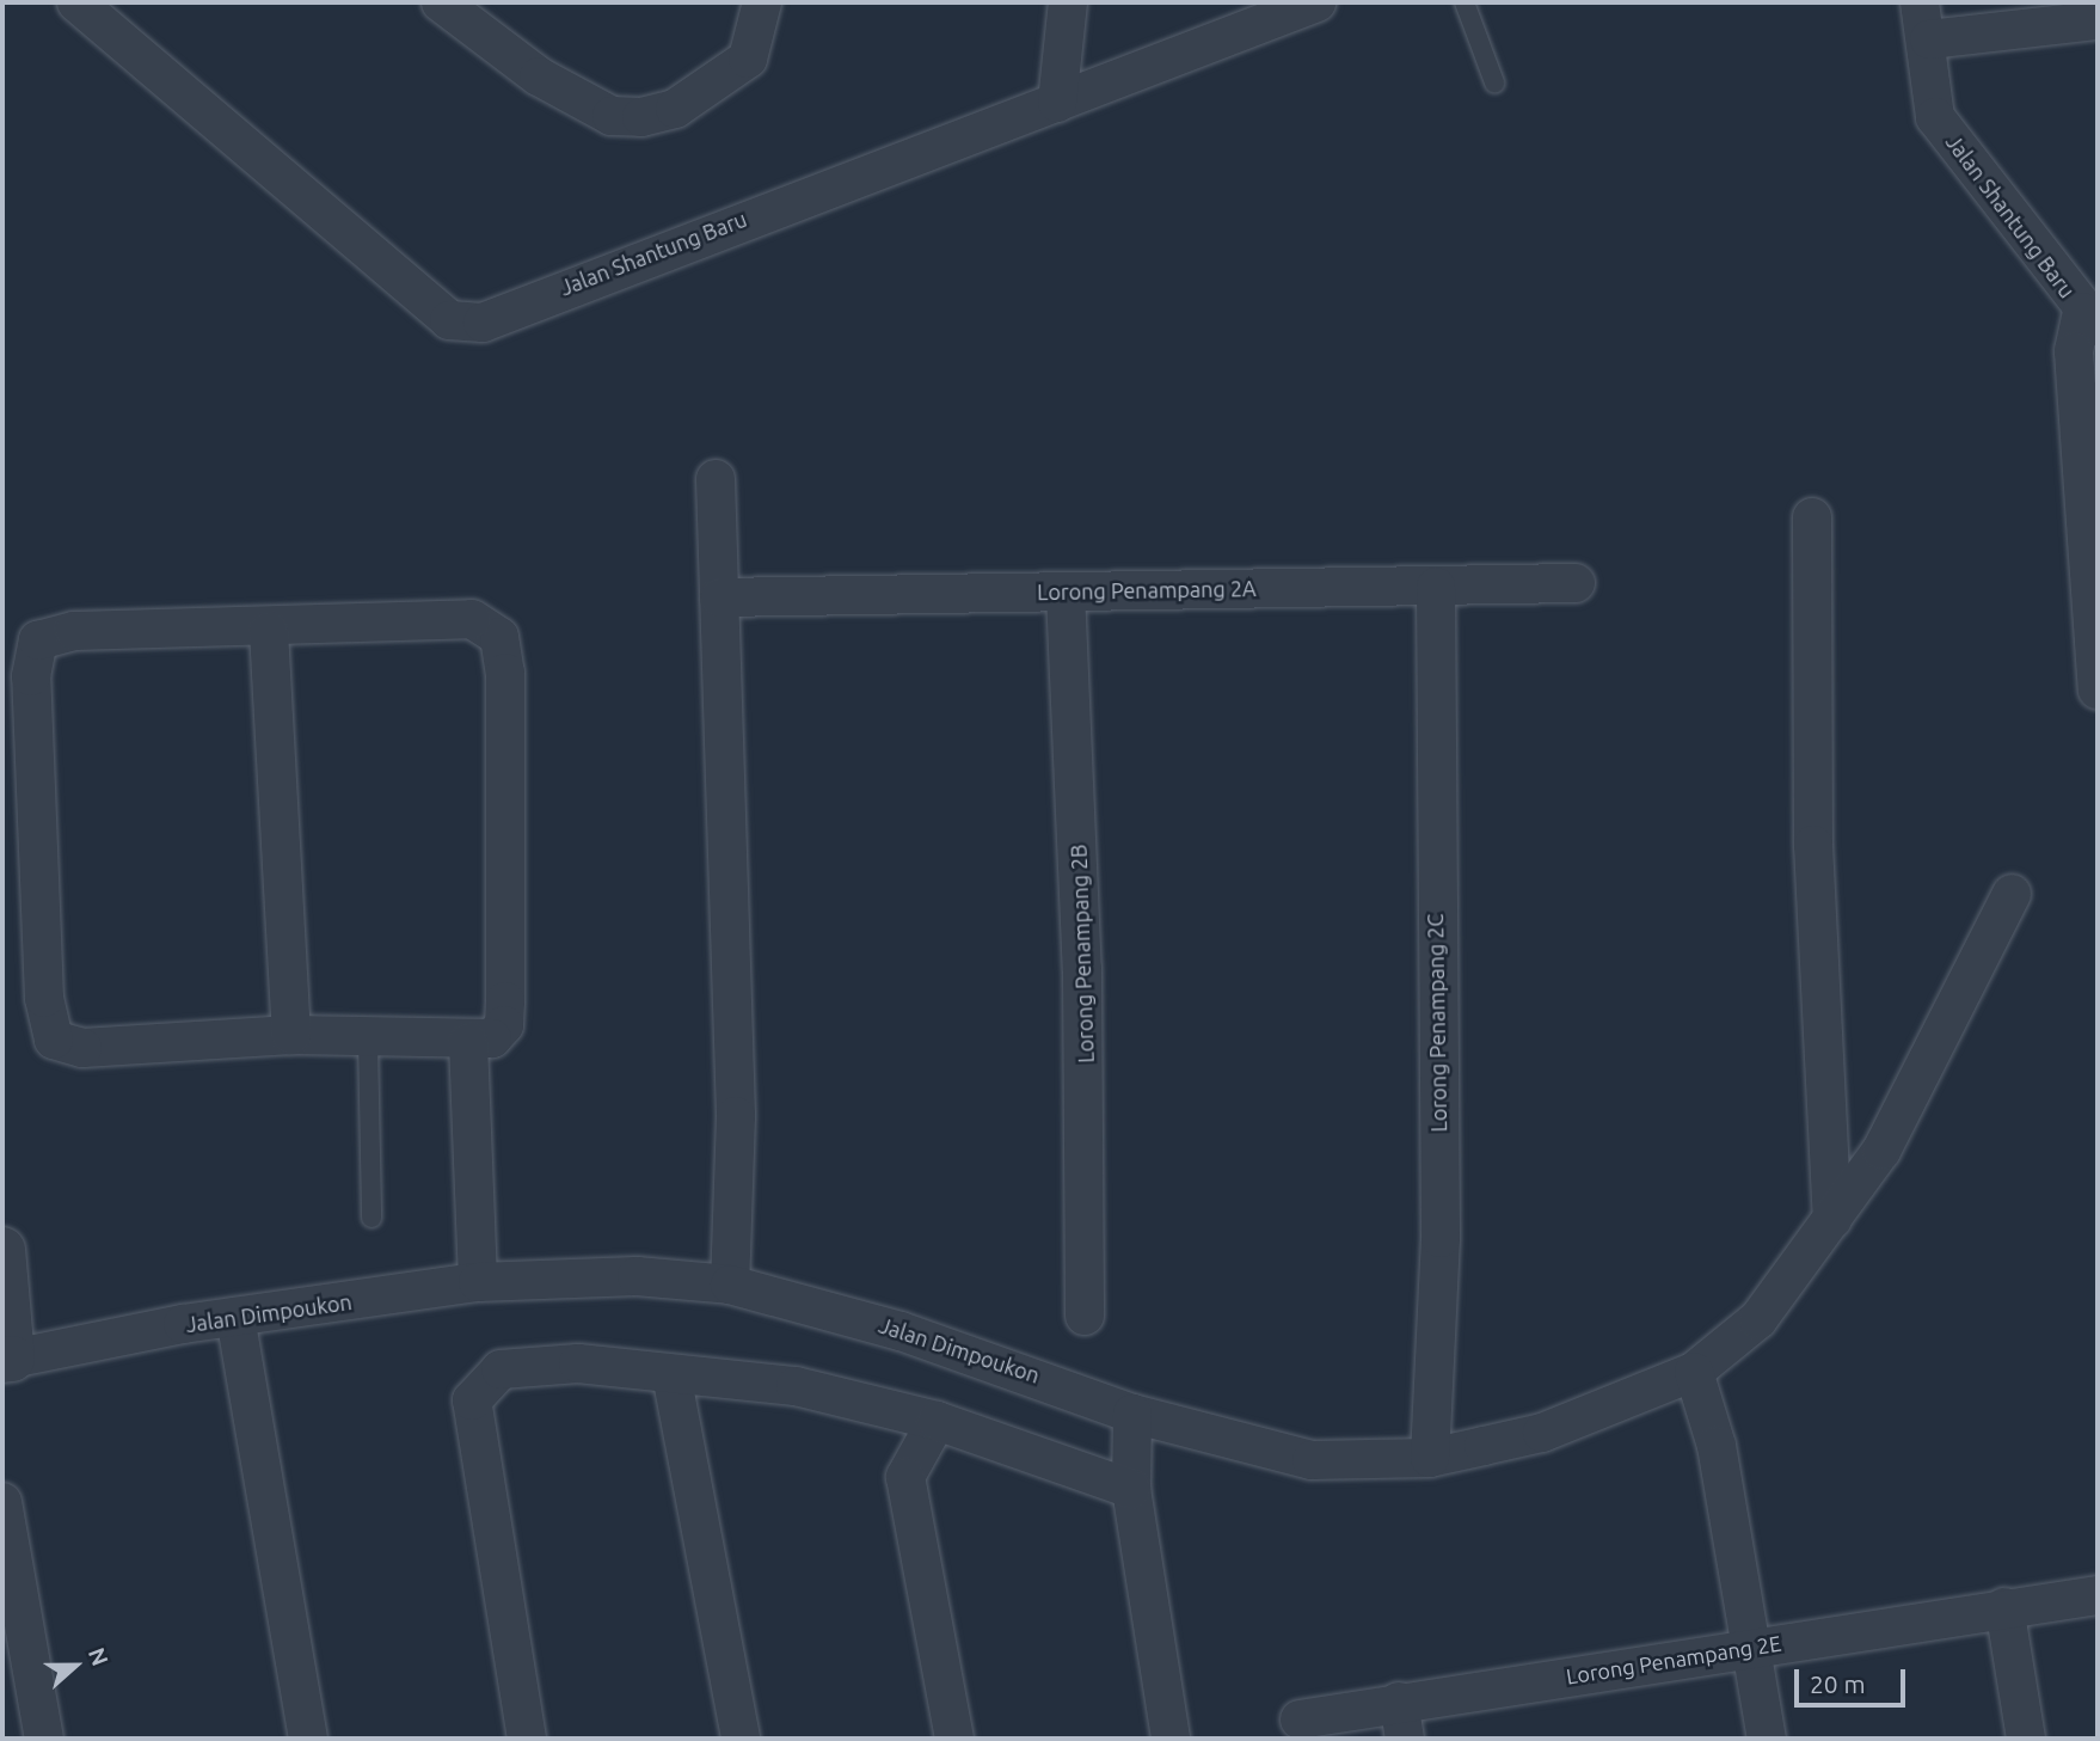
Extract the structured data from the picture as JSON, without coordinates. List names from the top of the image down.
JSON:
{
  "streets": {
    "street": [
      "Jalan Shantung Baru",
      "Lorong Penampang 2A",
      "Lorong Penampang 2B",
      "Lorong Penampang 2C",
      "Jalan Dimpoukon",
      "Lorong Penampang 2E"
    ]
  },
  "crossings": [
    ["Lorong Penampang 2A", "Lorong Penampang 2B"],
    ["Lorong Penampang 2A", "Lorong Penampang 2C"],
    ["Lorong Penampang 2C", "Jalan Dimpoukon"]
  ],
  "scale_bar": "20 m",
  "north": "right"
}
